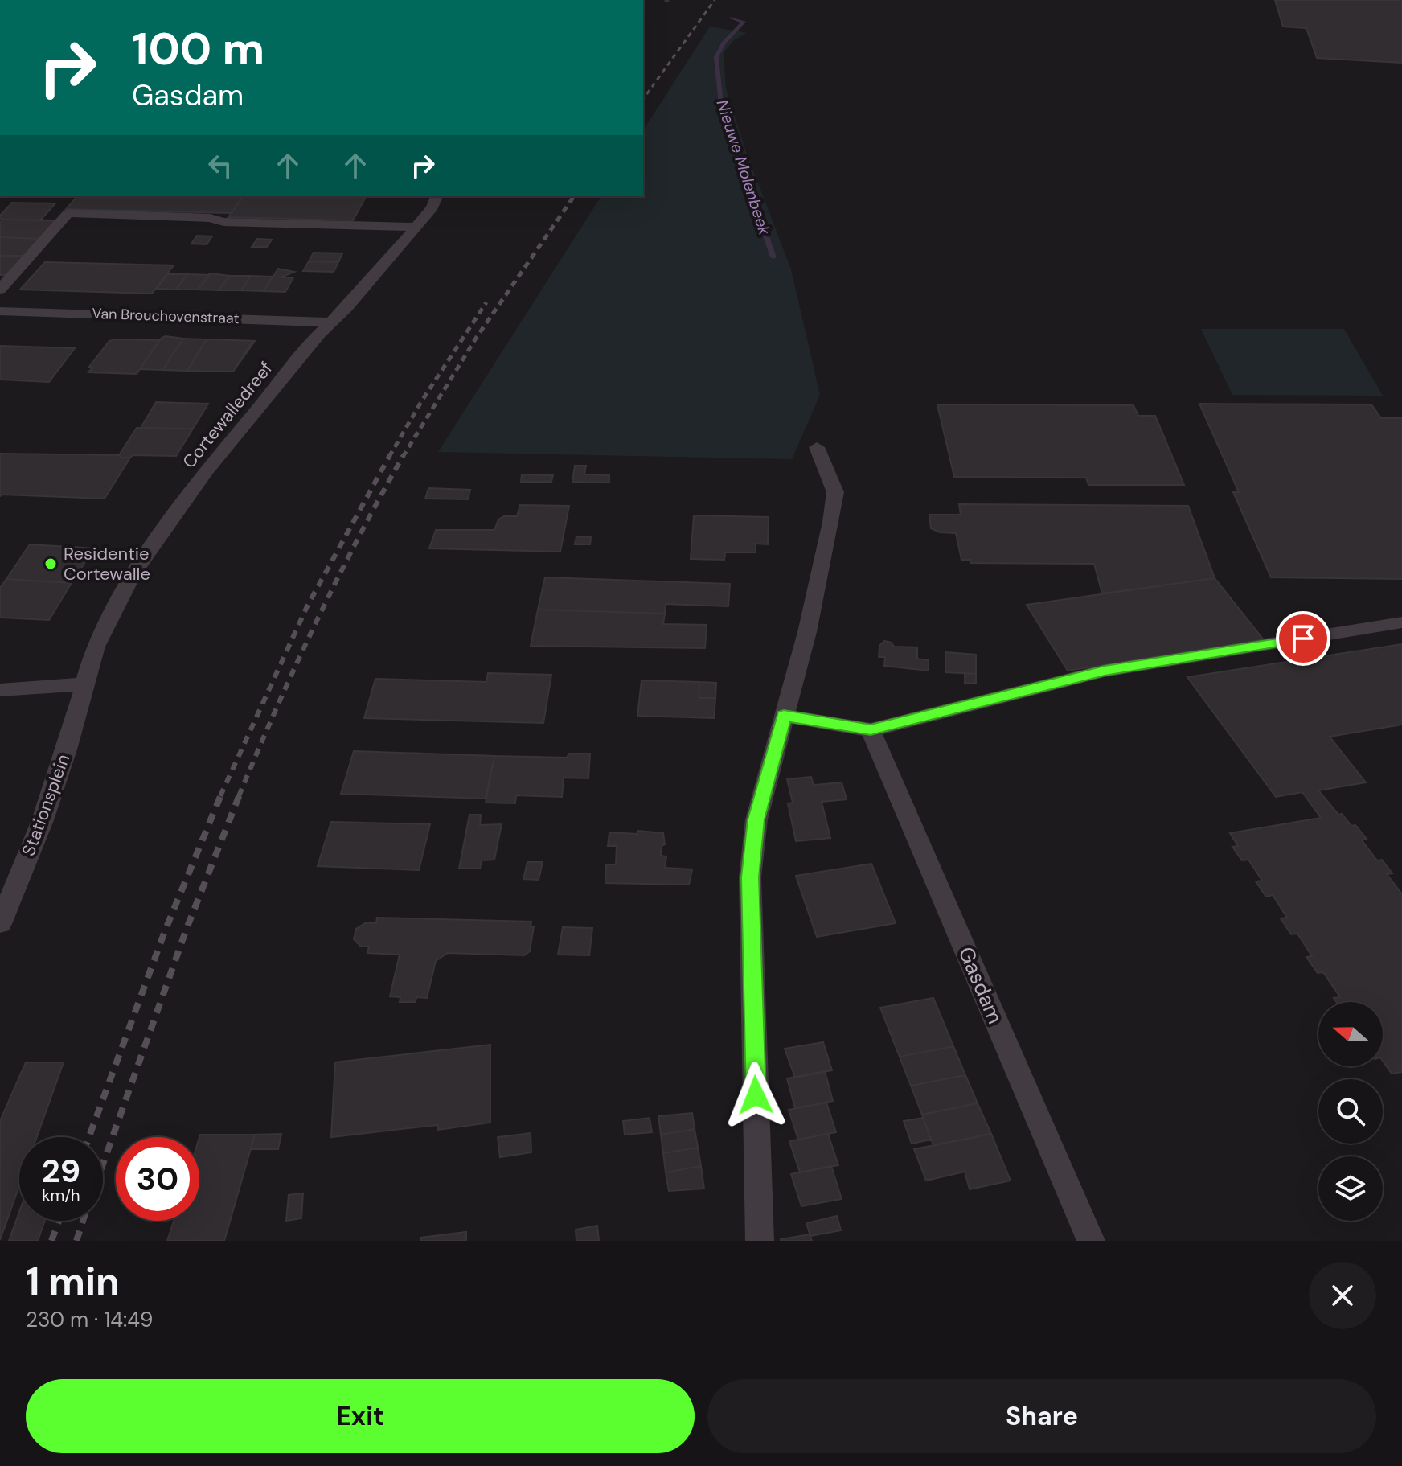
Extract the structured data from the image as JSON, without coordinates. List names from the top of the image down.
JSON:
{
  "streets": {
    "street": [
      "Van Brouchovenstraat",
      "Cortewalledreef",
      "Stationsplein",
      "Gasdam"
    ]
  },
  "crossings": [
    ["Van Brouchovenstraat", "Cortewalledreef"],
    ["Cortewalledreef", "Stationsplein"]
  ],
  "water": ["Nieuwe Molenbeek"],
  "places": ["Residentie Cortewalle"],
  "north": "left",
  "page": {
    "turn": ["100 m", "Gasdam"],
    "speed": "29 km/h",
    "limit": "30",
    "heading": ["1 min", "230 m · 14:49"],
    "buttons": ["Exit", "Share"]
  }
}
